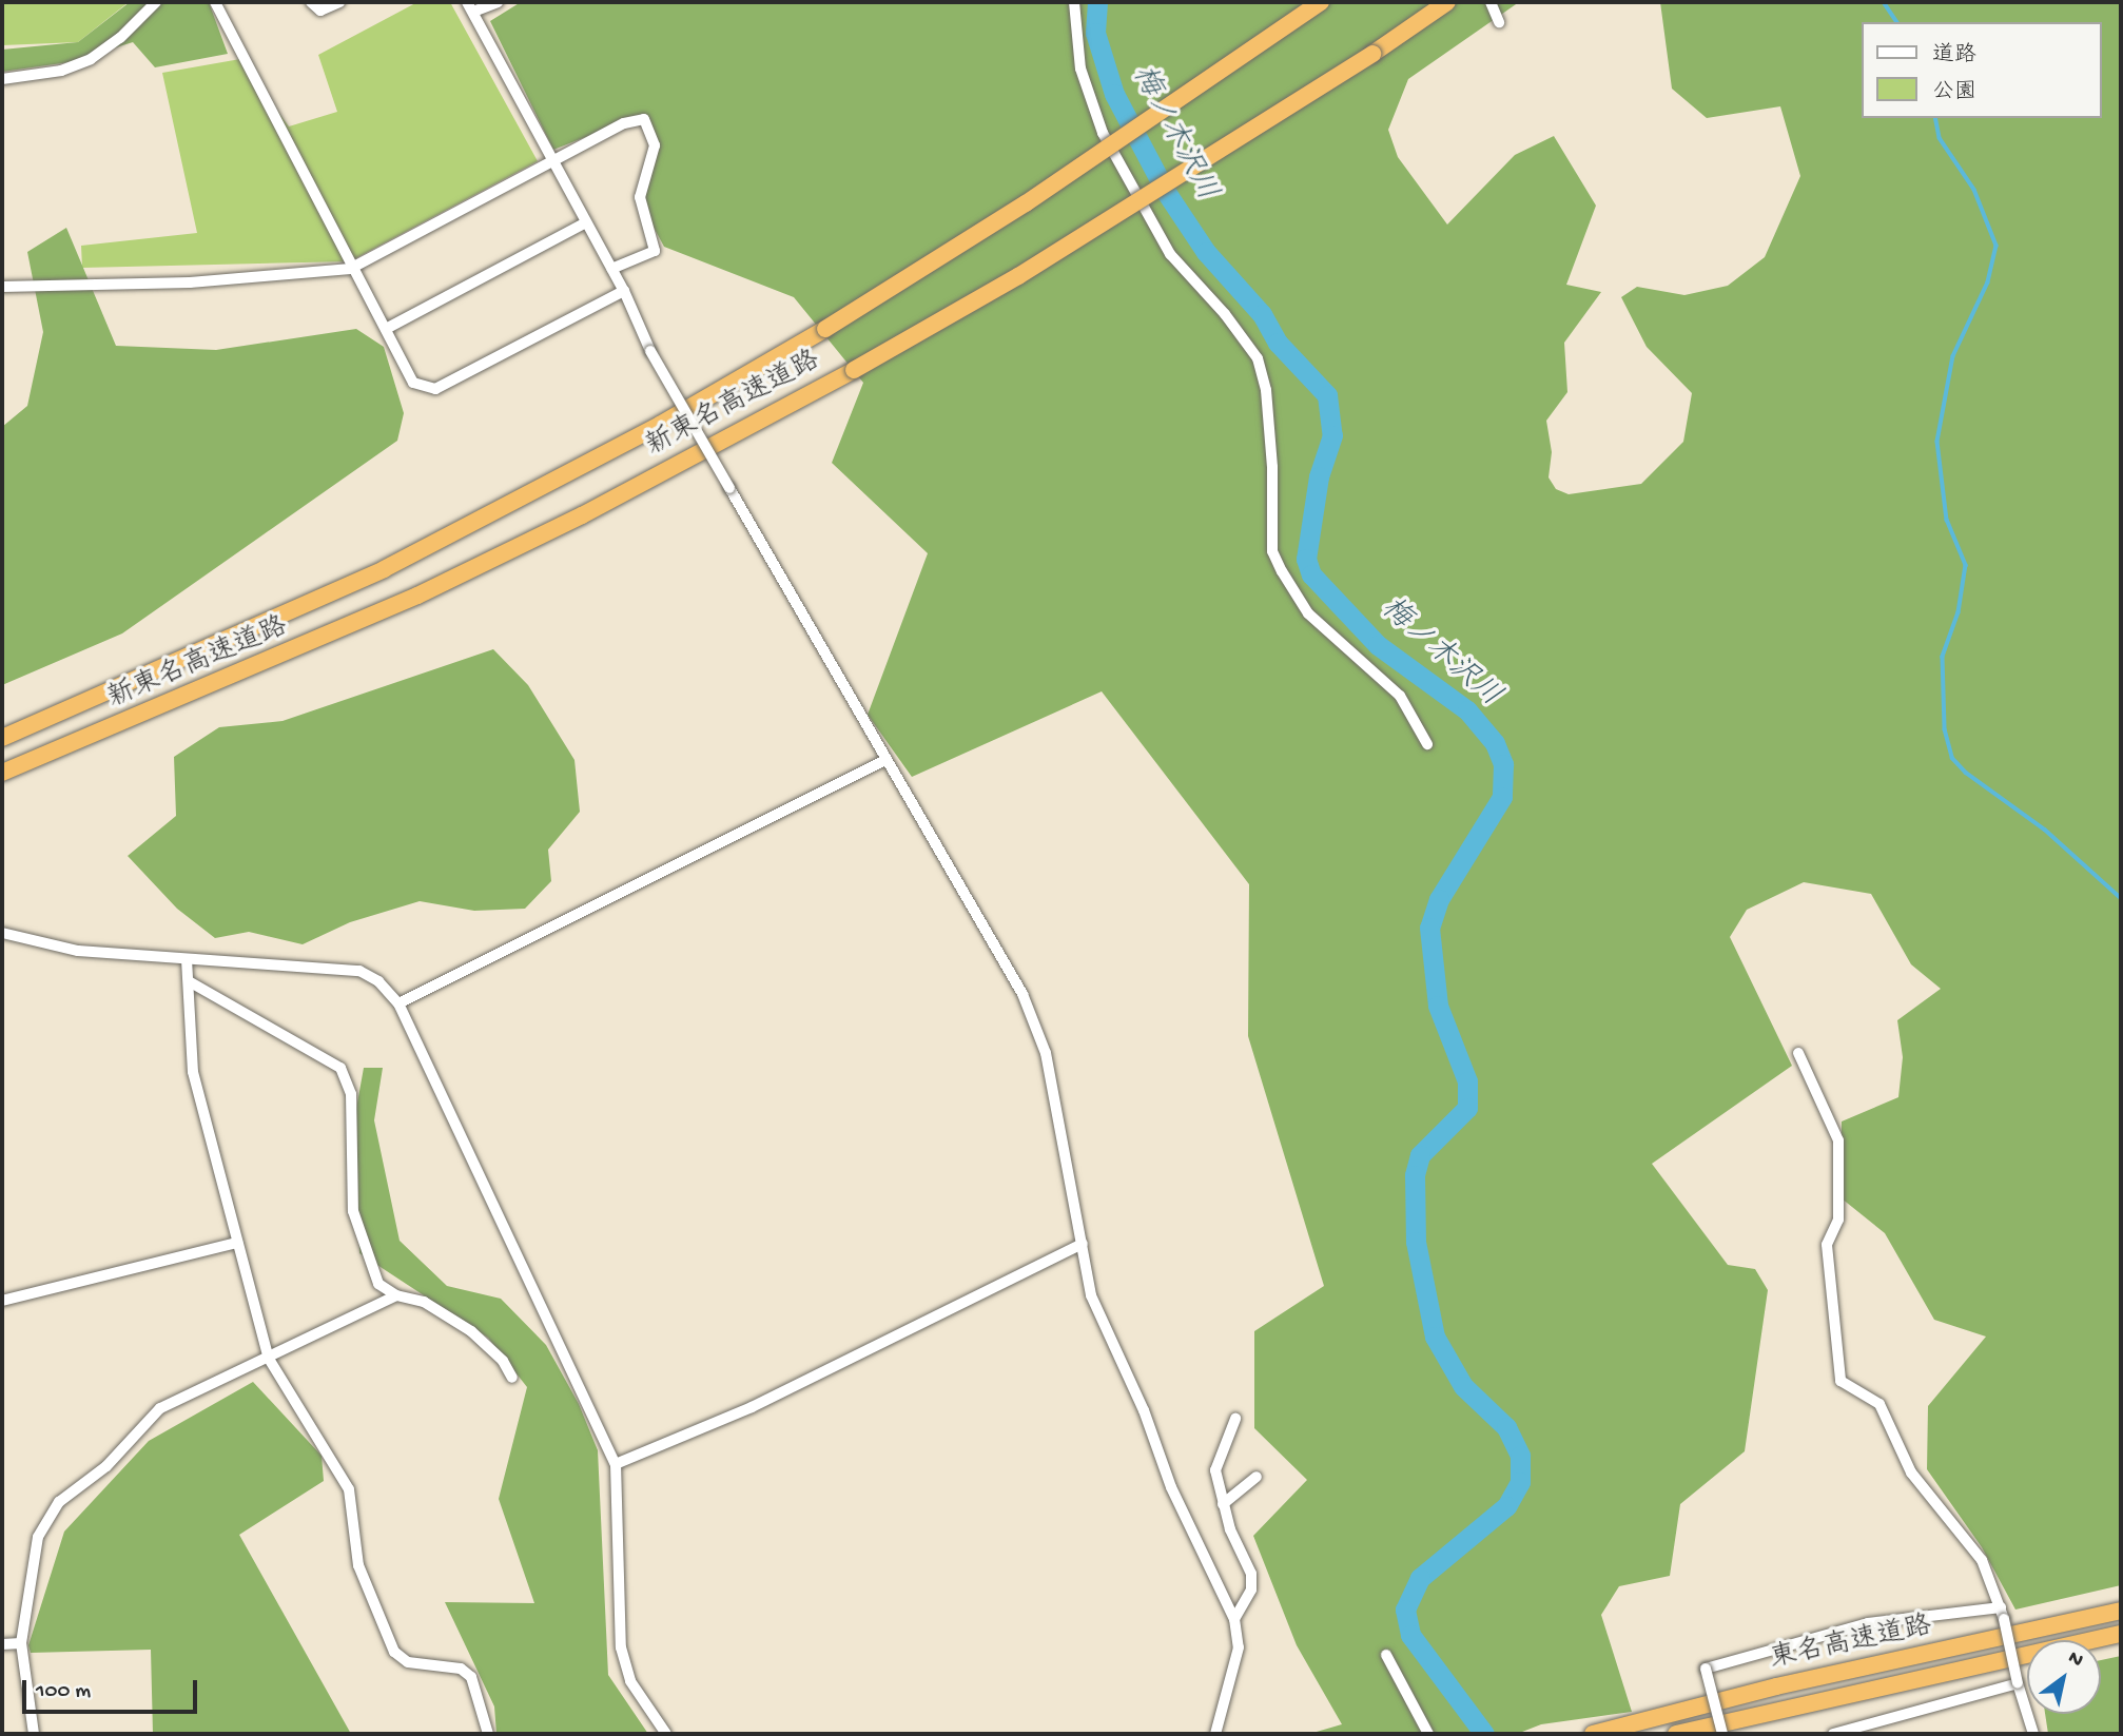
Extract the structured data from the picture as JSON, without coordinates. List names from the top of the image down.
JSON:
{
  "streets": {
    "highway": ["新東名高速道路", "東名高速道路"]
  },
  "water": ["梅ノ木沢川"],
  "legend": ["道路", "公園"],
  "scale_bar": "100 m",
  "north": "top right"
}
